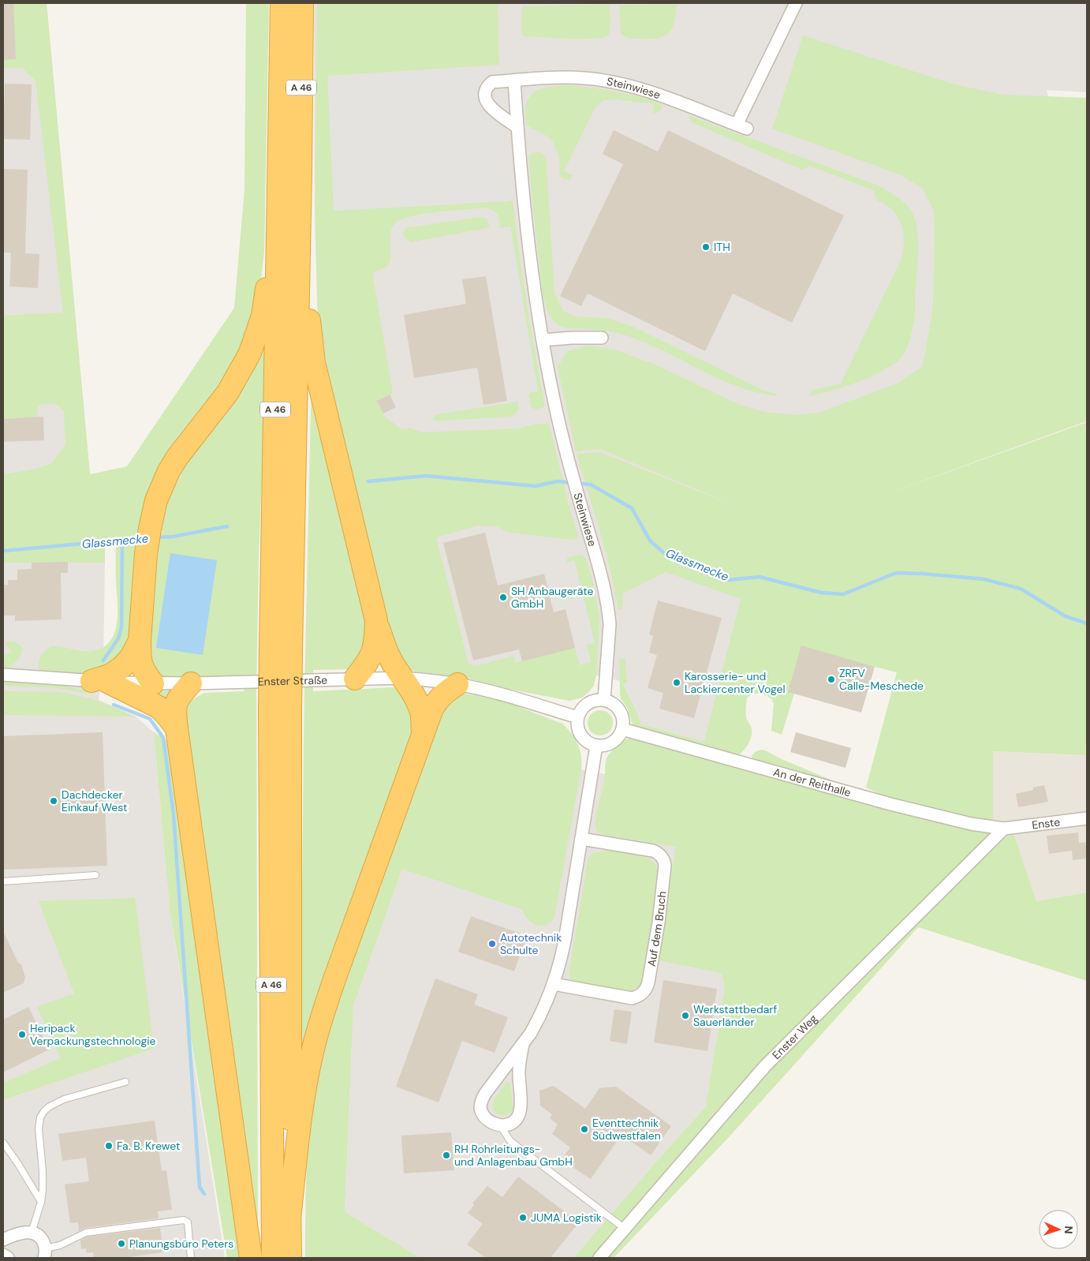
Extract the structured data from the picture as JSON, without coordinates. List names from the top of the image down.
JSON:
{
  "streets": {
    "highway": ["A 46"],
    "street": [
      "Steinwiese",
      "Enster Straße",
      "An der Reithalle",
      "Enste",
      "Auf dem Bruch",
      "Enster Weg"
    ]
  },
  "crossings": [
    ["Steinwiese", "Enster Straße"],
    ["Steinwiese", "An der Reithalle"],
    ["Enster Straße", "An der Reithalle"],
    ["An der Reithalle", "Enste"],
    ["An der Reithalle", "Enster Weg"],
    ["Enste", "Enster Weg"]
  ],
  "water": ["Glassmecke"],
  "places": [
    "ITH",
    "SH Anbaugeräte GmbH",
    "ZRFV Calle-Meschede",
    "Karosserie- und Lackiercenter Vogel",
    "Dachdecker Einkauf West",
    "Autotechnik Schulte",
    "Werkstattbedarf Sauerländer",
    "Heripack Verpackungstechnologie",
    "Eventtechnik Südwestfalen",
    "Fa. B. Krewet",
    "RH Rohrleitungs- und Anlagenbau GmbH",
    "JUMA Logistik",
    "Planungsbüro Peters"
  ],
  "north": "right"
}
